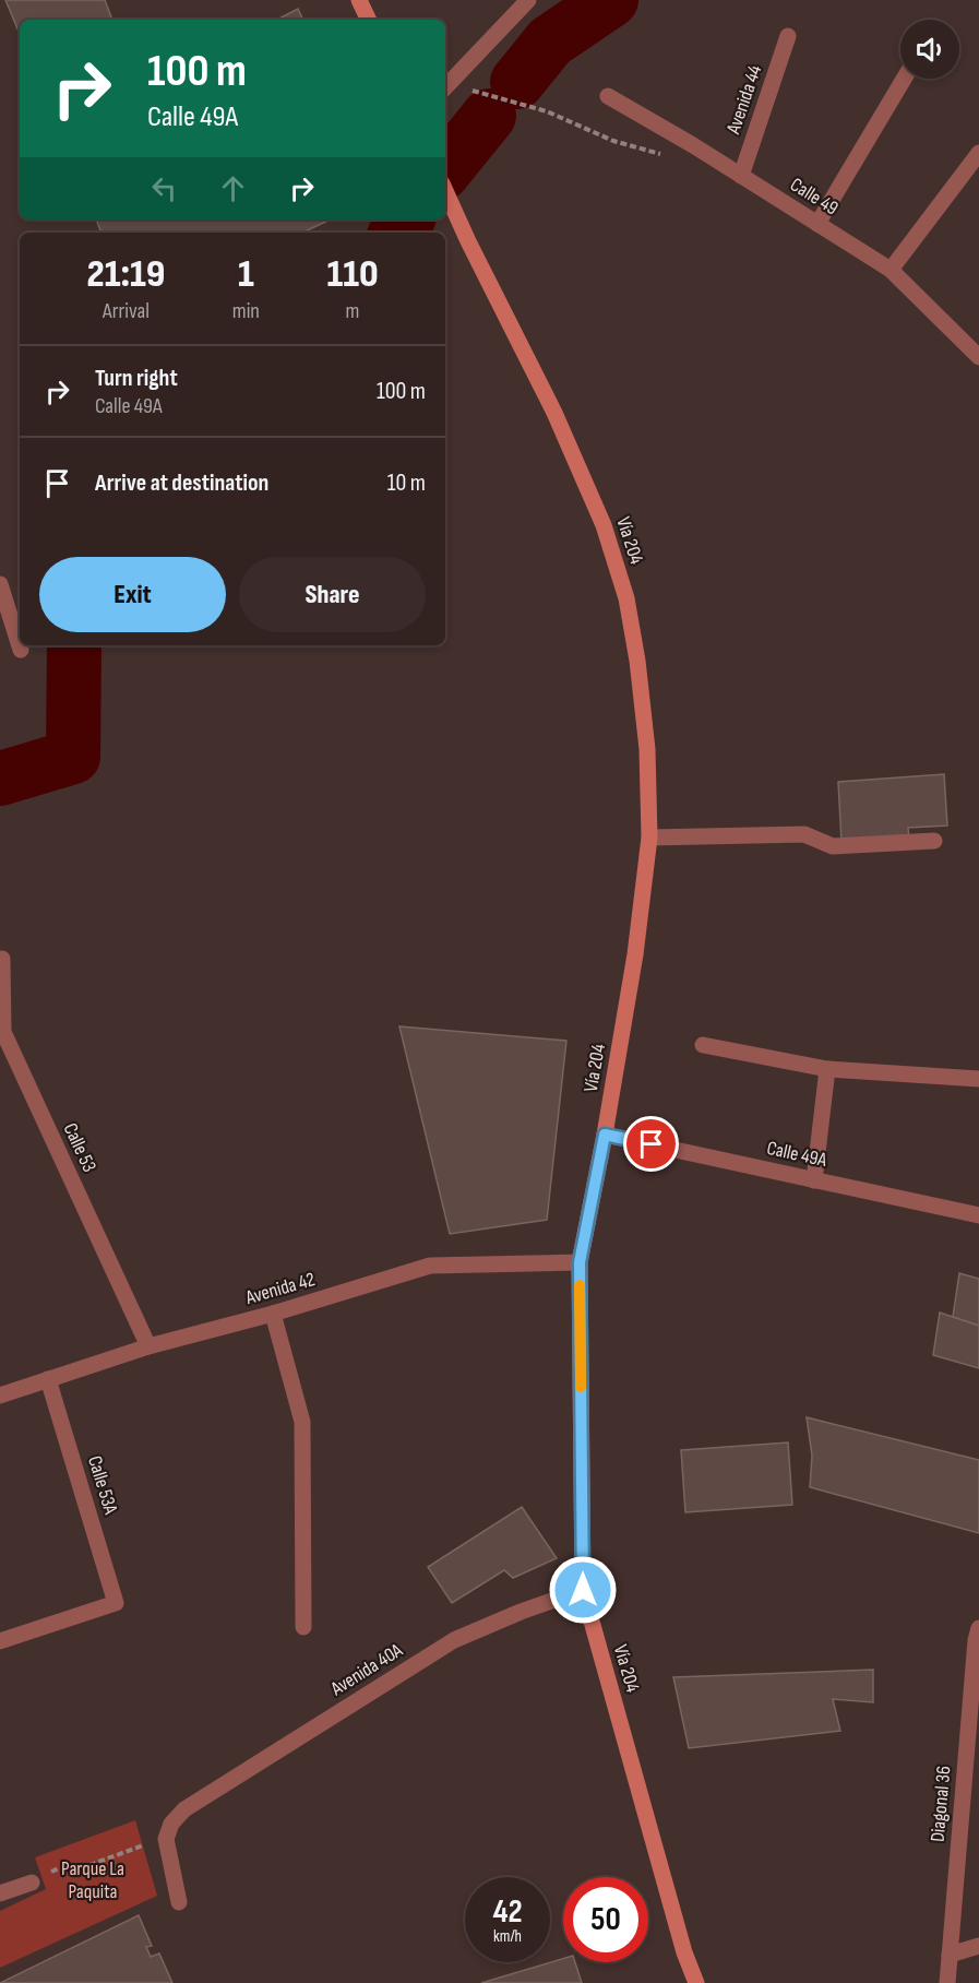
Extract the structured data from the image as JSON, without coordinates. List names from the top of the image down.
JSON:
{
  "streets": {
    "main road": ["Vía 204"],
    "street": [
      "Avenida 44",
      "Calle 49",
      "Calle 53",
      "Calle 49A",
      "Avenida 42",
      "Calle 53A",
      "Avenida 40A",
      "Diagonal 36"
    ]
  },
  "crossings": [
    ["Avenida 44", "Calle 49"],
    ["Vía 204", "Calle 49A"],
    ["Vía 204", "Avenida 42"],
    ["Vía 204", "Avenida 40A"],
    ["Calle 53", "Avenida 42"],
    ["Avenida 42", "Calle 53A"]
  ],
  "parks": ["Parque La Paquita"],
  "page": {
    "turn": ["100 m", "Calle 49A"],
    "eta": [
      "21:19",
      "Arrival",
      "1",
      "min",
      "110",
      "m"
    ],
    "list": [
      {
        "name": "Turn right",
        "note": "Calle 49A",
        "value": "100 m"
      },
      {
        "name": "Arrive at destination",
        "value": "10 m"
      }
    ],
    "buttons": ["Exit", "Share"],
    "speed": "42 km/h",
    "limit": "50"
  }
}
